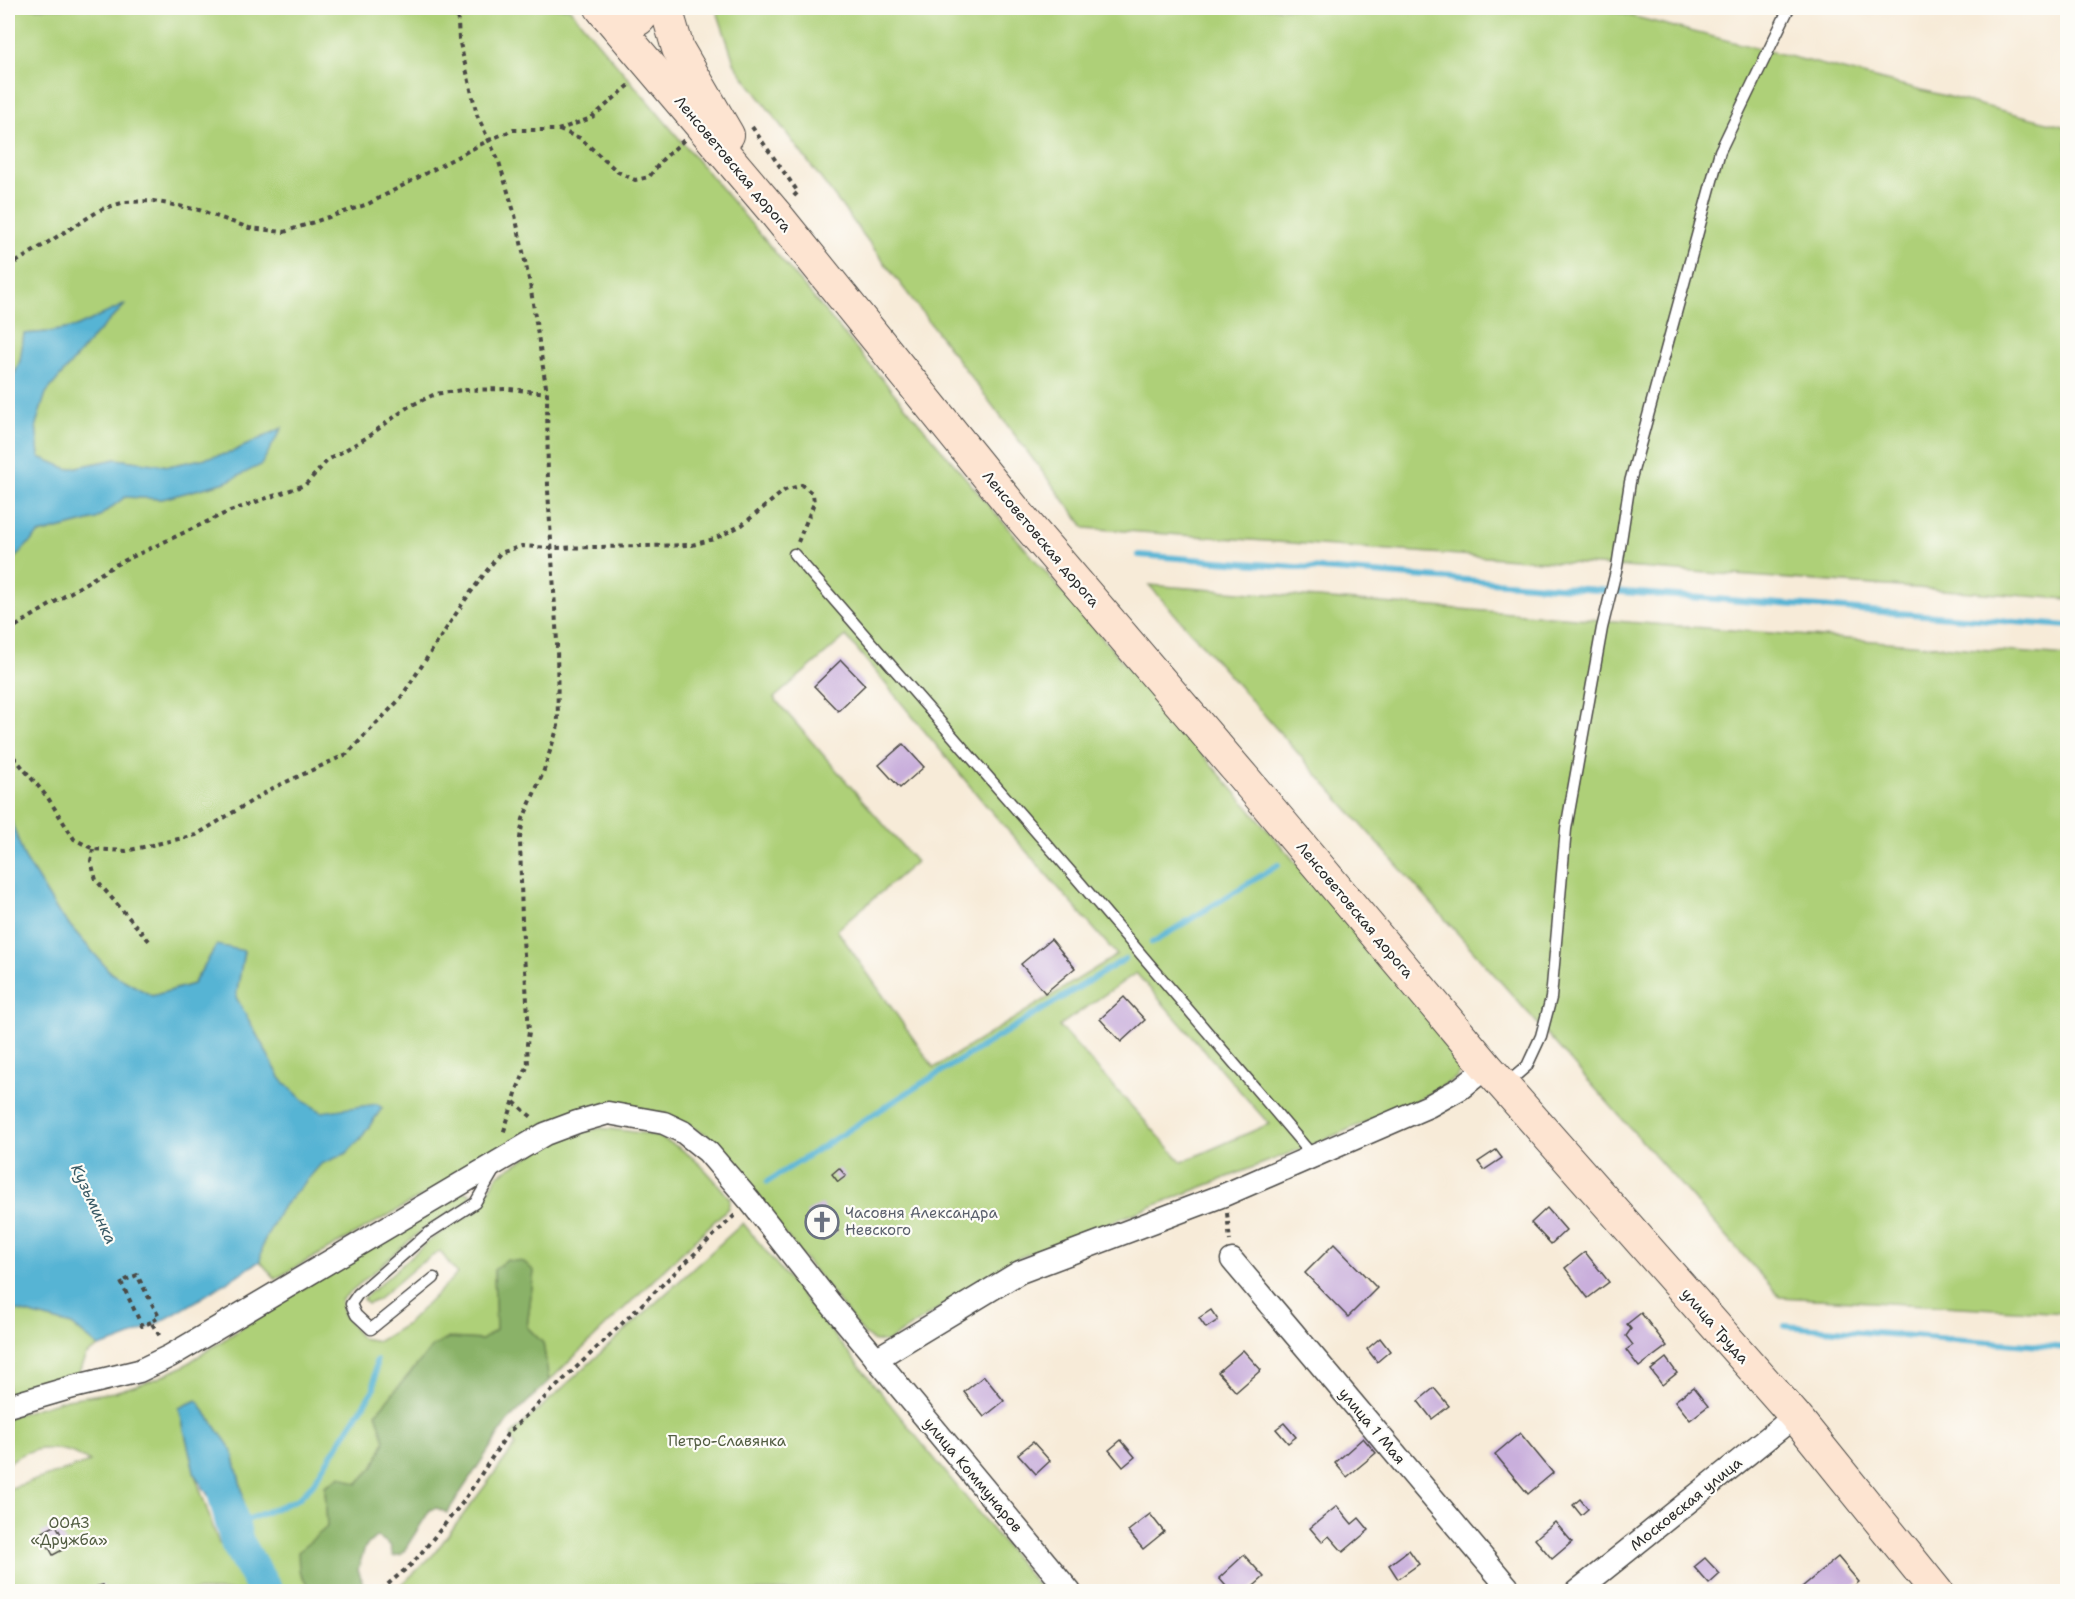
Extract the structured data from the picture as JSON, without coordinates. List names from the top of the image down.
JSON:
{
  "streets": {
    "street": [
      "Ленсоветовская дорога",
      "улица Труда",
      "улица 1 Мая",
      "улица Коммунаров",
      "Московская улица"
    ]
  },
  "crossings": [
    ["Ленсоветовская дорога", "улица Труда"],
    ["улица Труда", "Московская улица"]
  ],
  "water": ["Кузьминка"],
  "parks": ["Петро-Славянка", "ООАЗ «Дружба»"],
  "places": {
    "church": ["Часовня Александра Невского"]
  }
}
